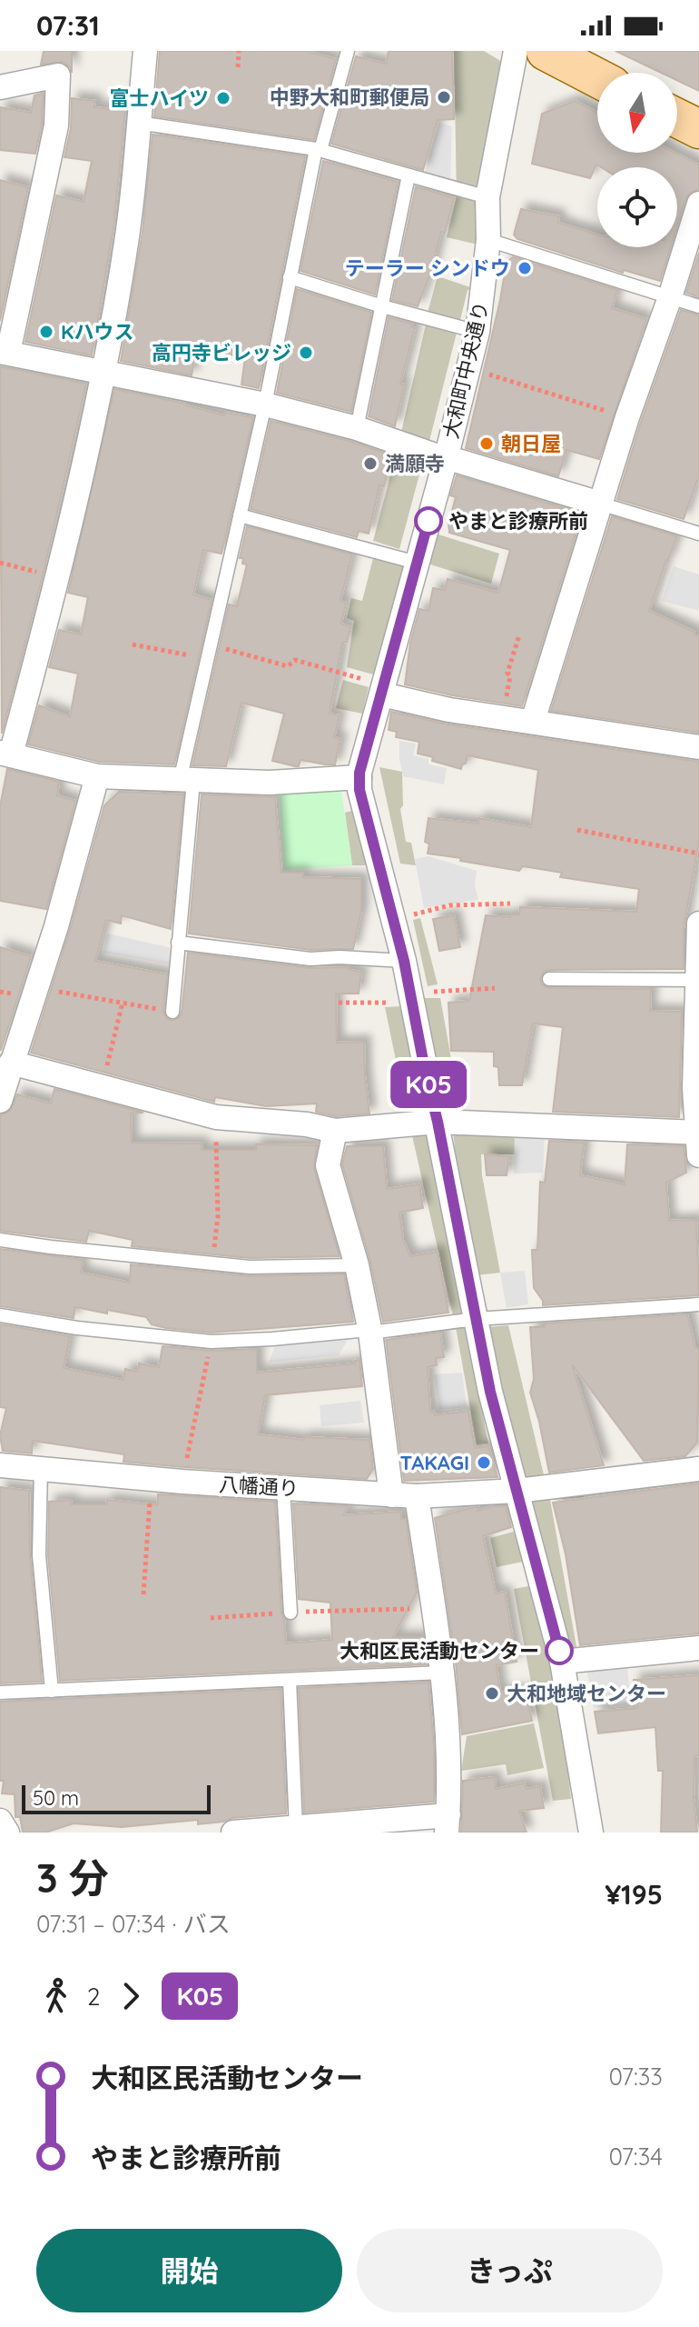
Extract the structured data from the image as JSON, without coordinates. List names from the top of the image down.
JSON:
{
  "streets": {
    "street": ["大和町中央通り", "八幡通り"]
  },
  "crossings": [
    ["大和町中央通り", "八幡通り"]
  ],
  "places": [
    "中野大和町郵便局",
    "富士ハイツ",
    "テーラー シンドウ",
    "Kハウス",
    "高円寺ビレッジ",
    "朝日屋",
    "満願寺",
    "やまと診療所前",
    "TAKAGI",
    "大和区民活動センター",
    "大和地域センター"
  ],
  "lines": ["bus line K05"],
  "scale_bar": "50 m",
  "north": "bottom",
  "page": {
    "status": "07:31",
    "on_map": "K05",
    "scale": "50 m",
    "heading": ["3 分", "07:31 – 07:34 · バス", "¥195"],
    "legs": ["2", "K05"],
    "list": [
      {
        "name": "大和区民活動センター",
        "value": "07:33"
      },
      {
        "name": "やまと診療所前",
        "value": "07:34"
      }
    ],
    "buttons": ["開始", "きっぷ"]
  }
}
